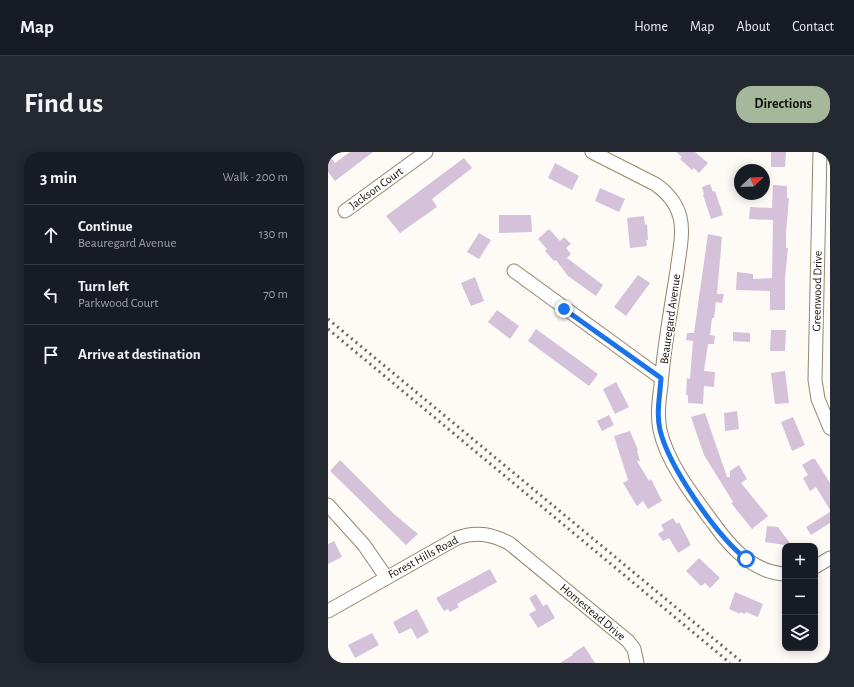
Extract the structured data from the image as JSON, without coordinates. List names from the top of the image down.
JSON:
{
  "streets": {
    "street": [
      "Jackson Court",
      "Greenwood Drive",
      "Beauregard Avenue",
      "Forest Hills Road",
      "Homestead Drive"
    ]
  },
  "crossings": [
    ["Forest Hills Road", "Homestead Drive"]
  ],
  "north": "top right",
  "page": {
    "header": "Map",
    "nav": [
      "Home",
      "Map",
      "About",
      "Contact"
    ],
    "buttons": "Directions",
    "title": "Find us",
    "heading": ["3 min", "Walk · 200 m"],
    "list": [
      ["Continue", "Beauregard Avenue", "130 m"],
      ["Turn left", "Parkwood Court", "70 m"],
      "Arrive at destination"
    ],
    "map_buttons": ["+", "−"]
  }
}
